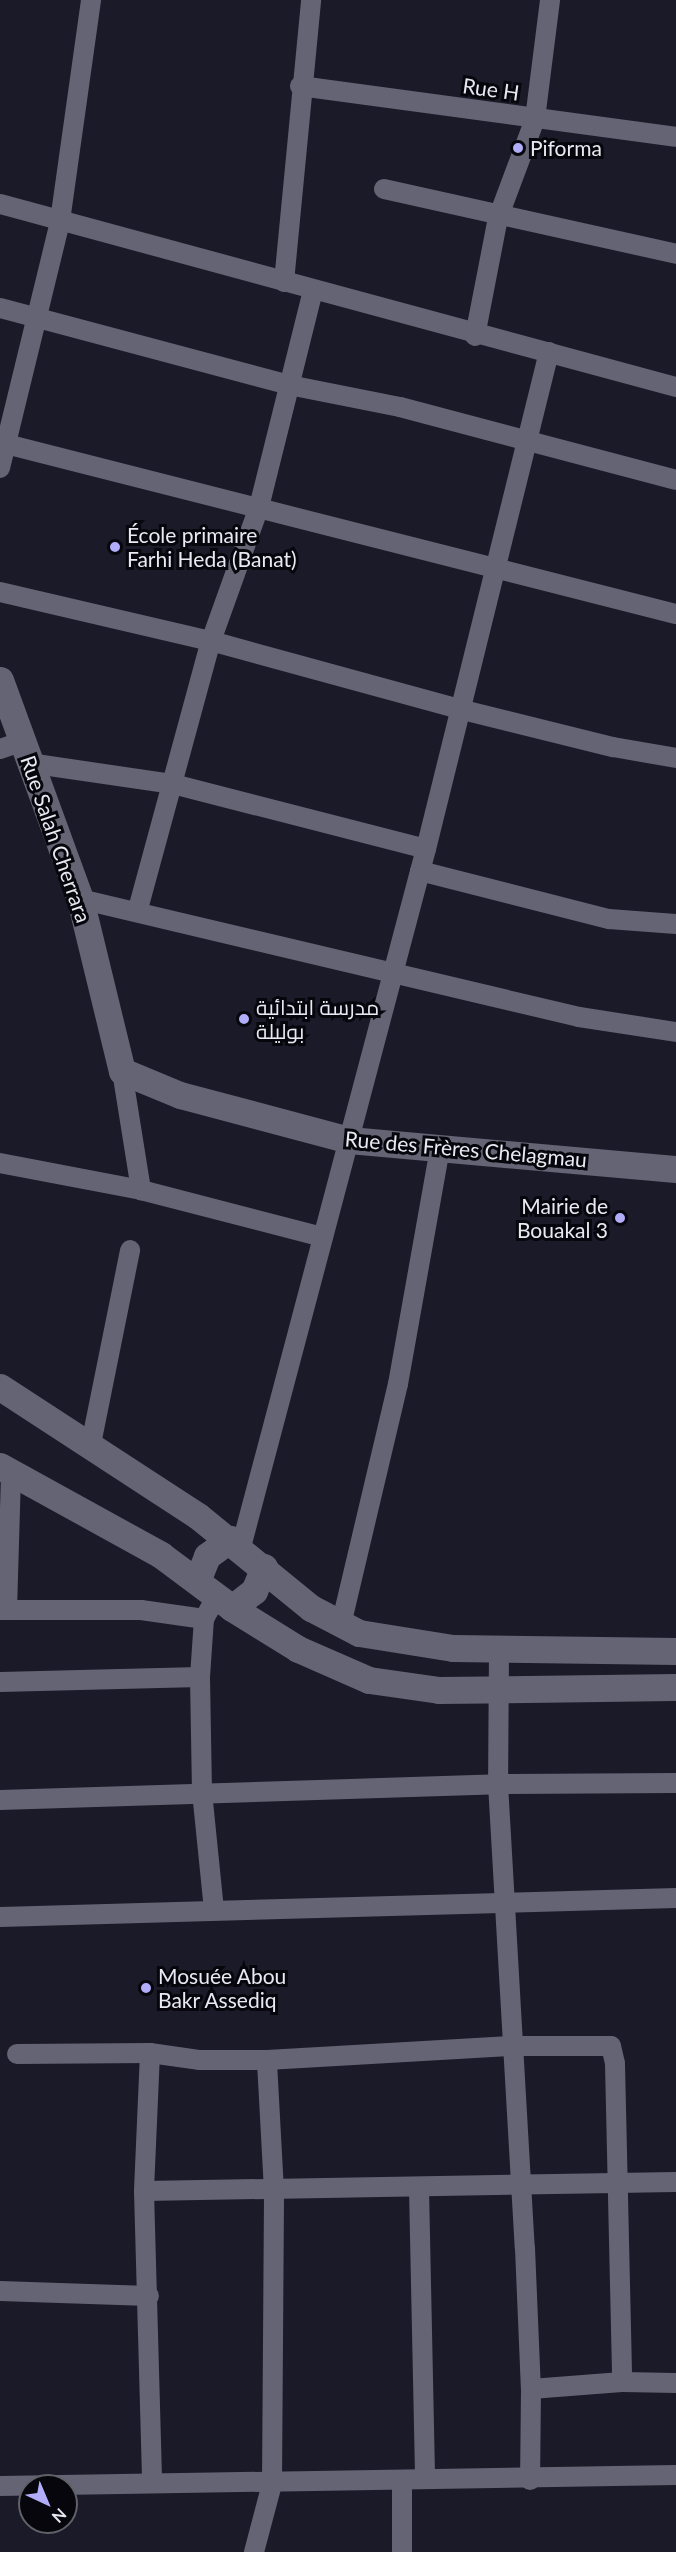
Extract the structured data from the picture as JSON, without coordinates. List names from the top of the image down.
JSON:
{
  "streets": {
    "main road": ["Rue Salah Cherrara", "Rue des Frères Chelagmau"],
    "street": ["Rue H"]
  },
  "crossings": [
    ["Rue Salah Cherrara", "Rue des Frères Chelagmau"]
  ],
  "places": [
    "Piforma",
    "École primaire Farhi Heda (Banat)",
    "مدرسة ابتدائية بوليلة",
    "Mairie de Bouakal 3",
    "Mosuée Abou Bakr Assediq"
  ],
  "north": "bottom right"
}
